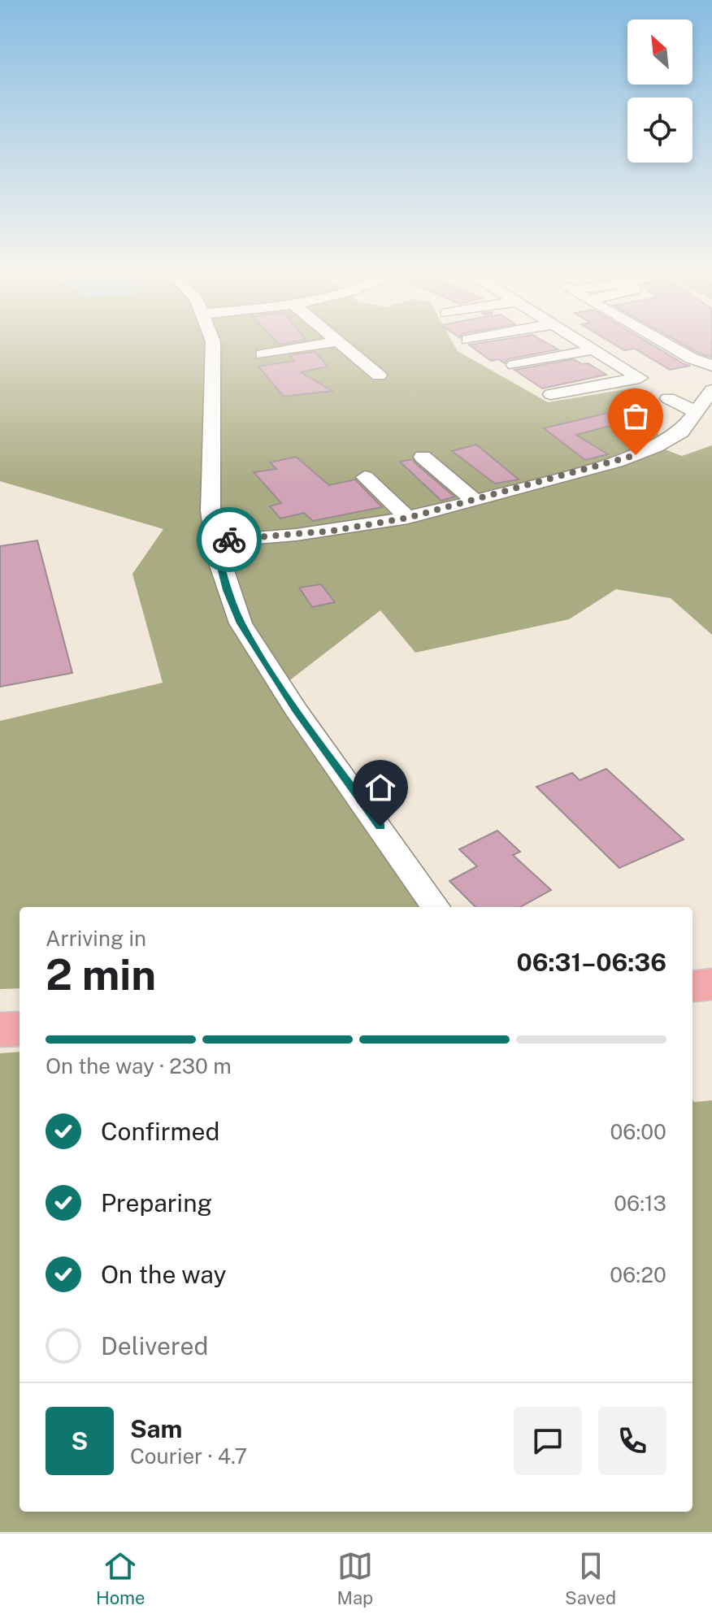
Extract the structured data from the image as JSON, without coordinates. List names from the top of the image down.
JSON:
{
  "north": "top left",
  "page": {
    "heading": ["2 min", "Arriving in", "06:31–06:36"],
    "panel": ["Sam", "Courier · 4.7"],
    "bar": "On the way · 230 m",
    "list": [
      ["Confirmed", "06:00"],
      ["Preparing", "06:13"],
      ["On the way", "06:20"],
      "Delivered"
    ],
    "round": "S",
    "tabs": ["Home", "Map", "Saved"]
  }
}
